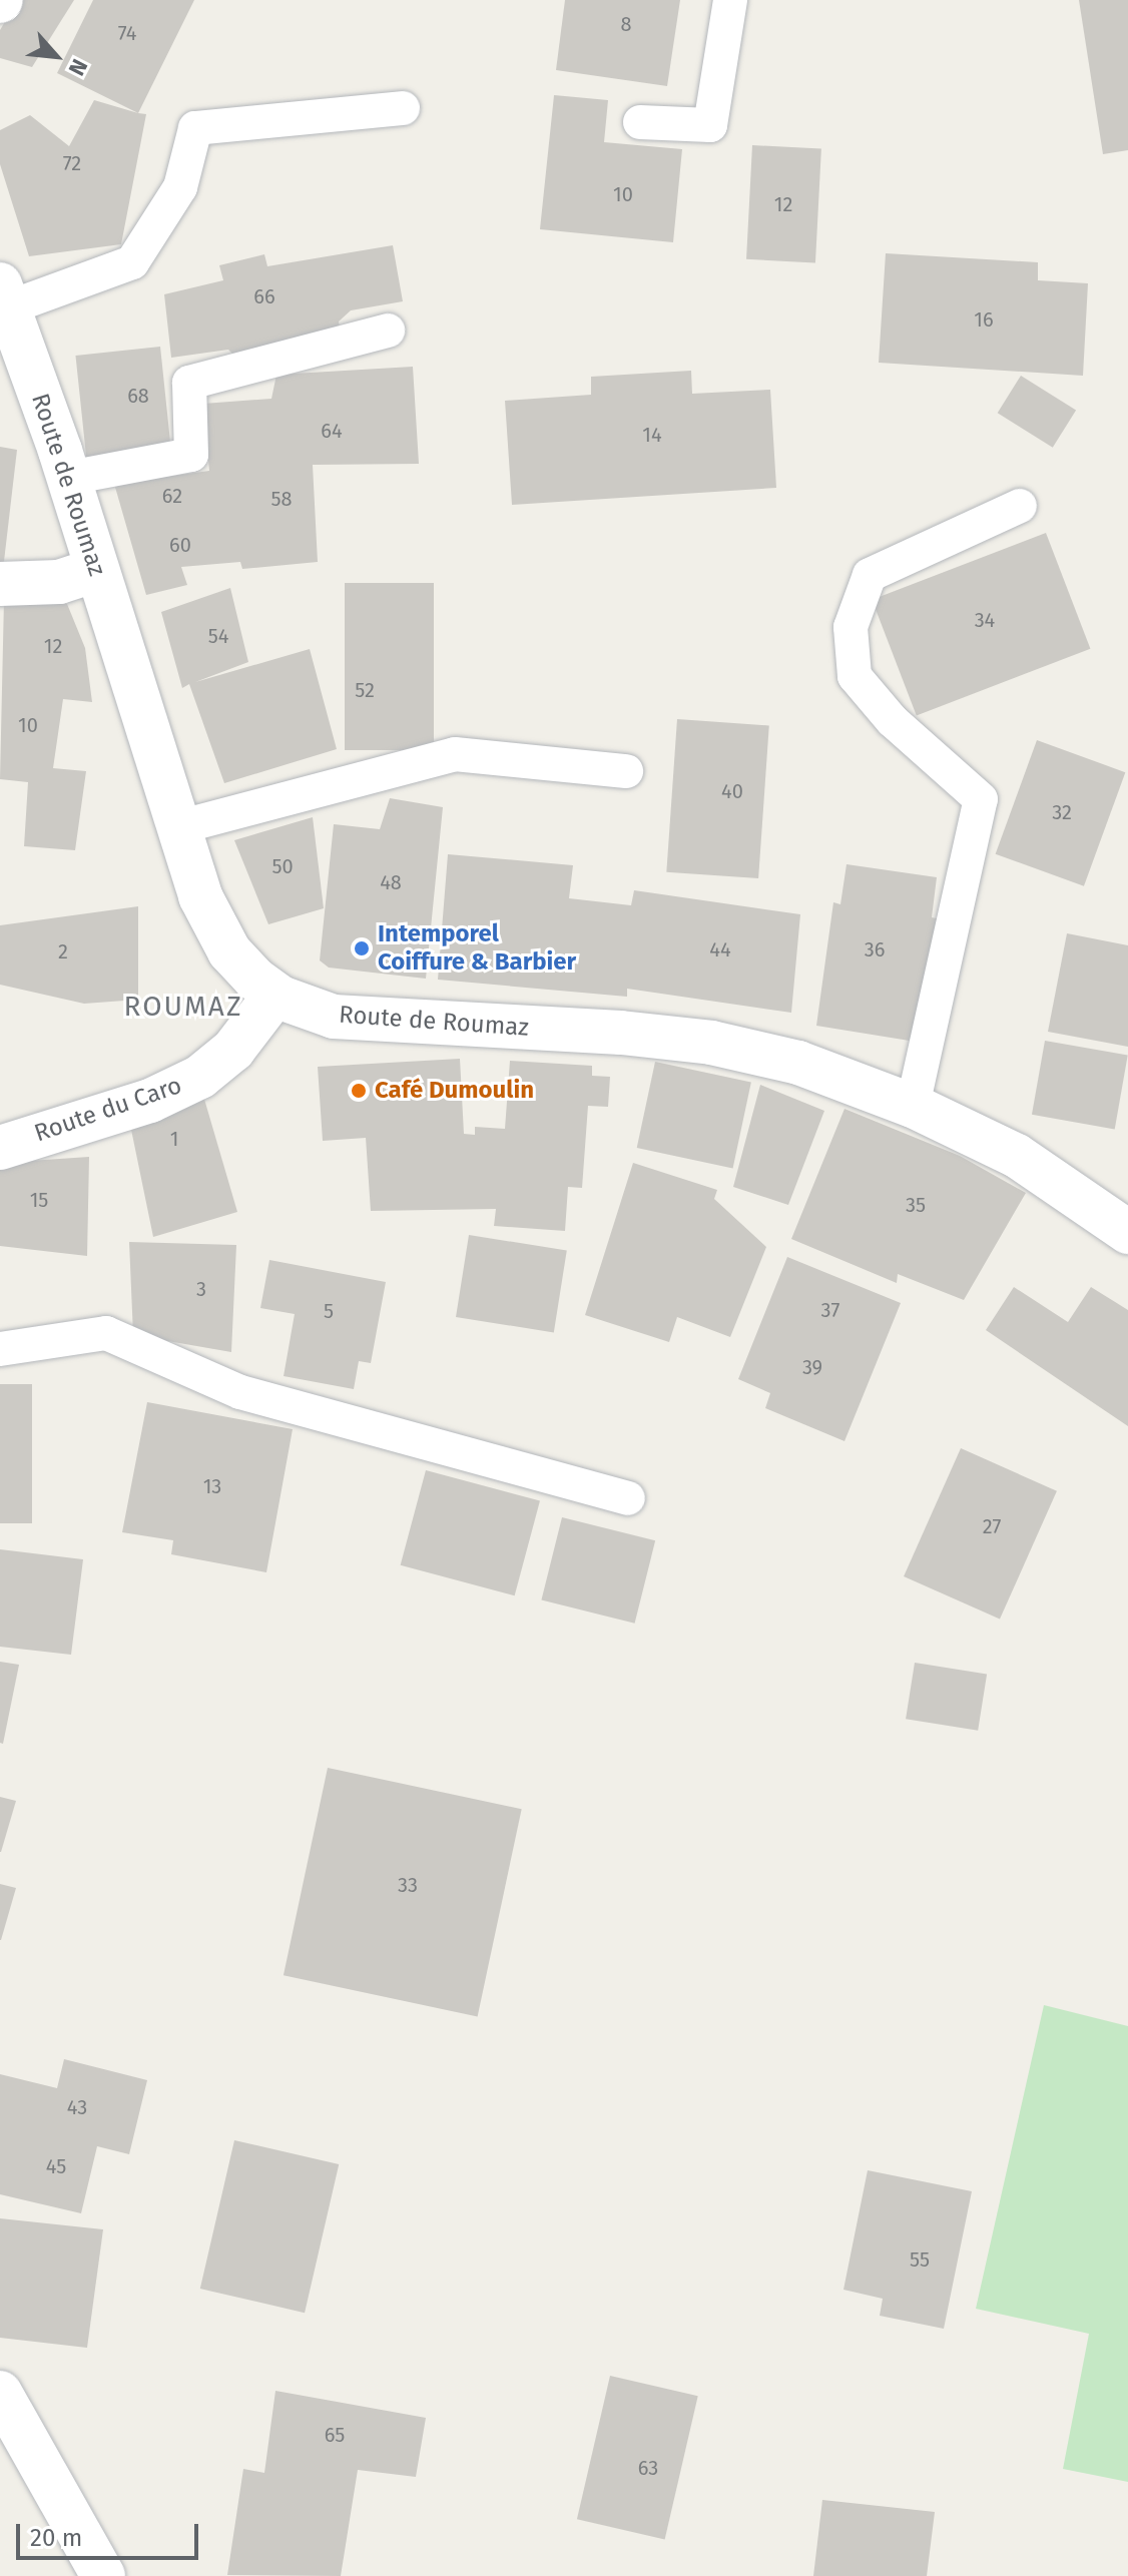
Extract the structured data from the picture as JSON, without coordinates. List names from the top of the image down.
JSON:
{
  "streets": {
    "street": ["Route de Roumaz", "Route du Caro"]
  },
  "crossings": [
    ["Route de Roumaz", "Route du Caro"]
  ],
  "districts": ["ROUMAZ"],
  "places": ["Intemporel Coiffure & Barbier", "Café Dumoulin"],
  "house_numbers": [
    "8",
    "74",
    "72",
    "10",
    "12",
    "66",
    "16",
    "68",
    "64",
    "14",
    "62",
    "58",
    "60",
    "34",
    "54",
    "12",
    "52",
    "10",
    "40",
    "32",
    "50",
    "48",
    "44",
    "36",
    "2",
    "1",
    "15",
    "35",
    "3",
    "37",
    "5",
    "39",
    "13",
    "27",
    "33",
    "43",
    "45",
    "55",
    "65",
    "63"
  ],
  "scale_bar": "20 m",
  "north": "bottom right"
}
